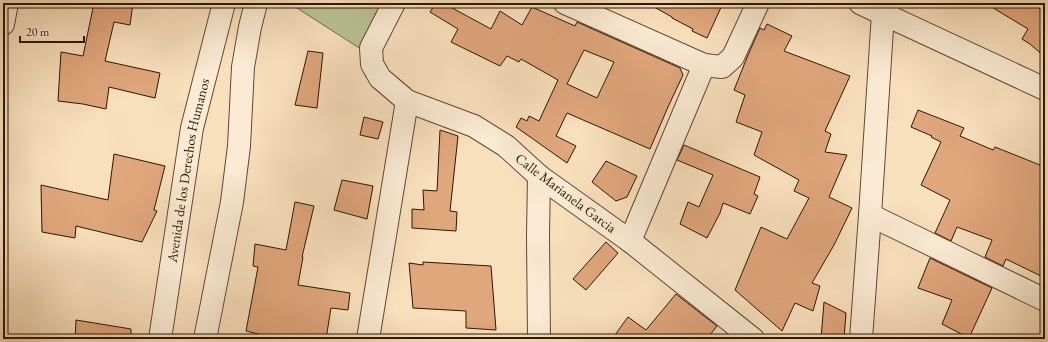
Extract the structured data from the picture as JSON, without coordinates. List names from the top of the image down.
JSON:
{
  "streets": {
    "street": ["Avenida de los Derechos Humanos", "Calle Marianela Garcia"]
  },
  "scale_bar": "20 m"
}
